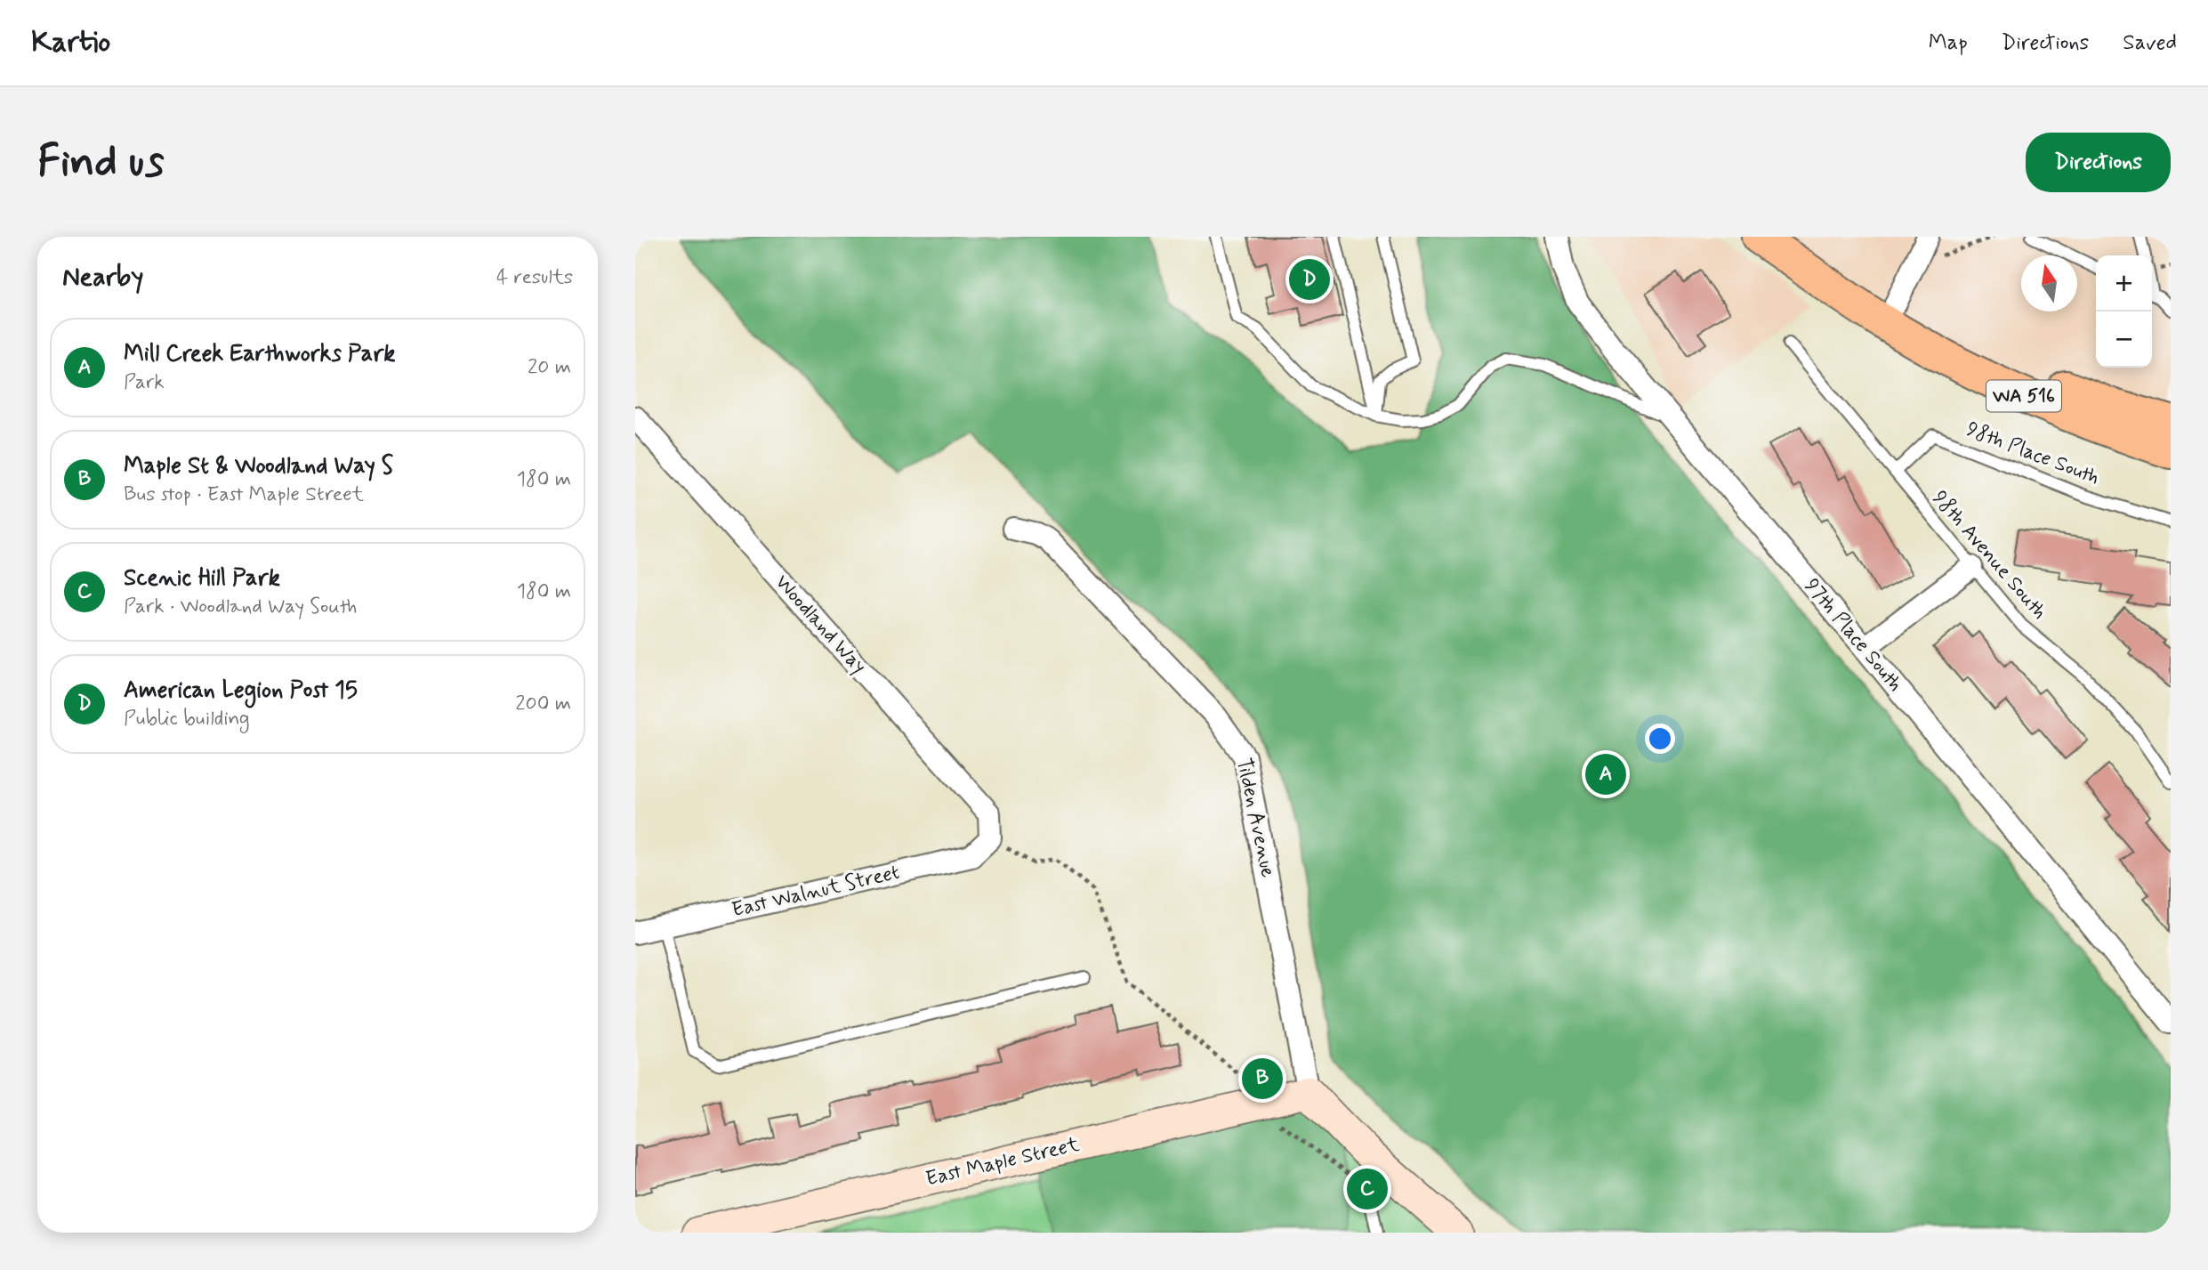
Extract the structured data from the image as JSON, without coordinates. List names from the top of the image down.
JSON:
{
  "streets": {
    "main road": ["WA 516"],
    "street": [
      "Woodland Way",
      "97th Place South",
      "Tilden Avenue",
      "East Walnut Street",
      "East Maple Street"
    ],
    "lane": ["98th Place South", "98th Avenue South"]
  },
  "crossings": [
    ["98th Place South", "98th Avenue South"],
    ["Woodland Way", "East Walnut Street"],
    ["Tilden Avenue", "East Maple Street"]
  ],
  "north": "top",
  "page": {
    "header": "Kartio",
    "nav": ["Map", "Directions", "Saved"],
    "buttons": "Directions",
    "title": "Find us",
    "heading": ["Nearby", "4 results"],
    "map_buttons": ["+", "−"],
    "pins": [
      "D",
      "A",
      "B",
      "C"
    ],
    "list": [
      {
        "mark": "A",
        "name": "Mill Creek Earthworks Park",
        "note": "Park",
        "value": "20 m"
      },
      {
        "mark": "B",
        "name": "Maple St & Woodland Way S",
        "note": "Bus stop · East Maple Street",
        "value": "180 m"
      },
      {
        "mark": "C",
        "name": "Scenic Hill Park",
        "note": "Park · Woodland Way South",
        "value": "180 m"
      },
      {
        "mark": "D",
        "name": "American Legion Post 15",
        "note": "Public building",
        "value": "200 m"
      }
    ]
  }
}
